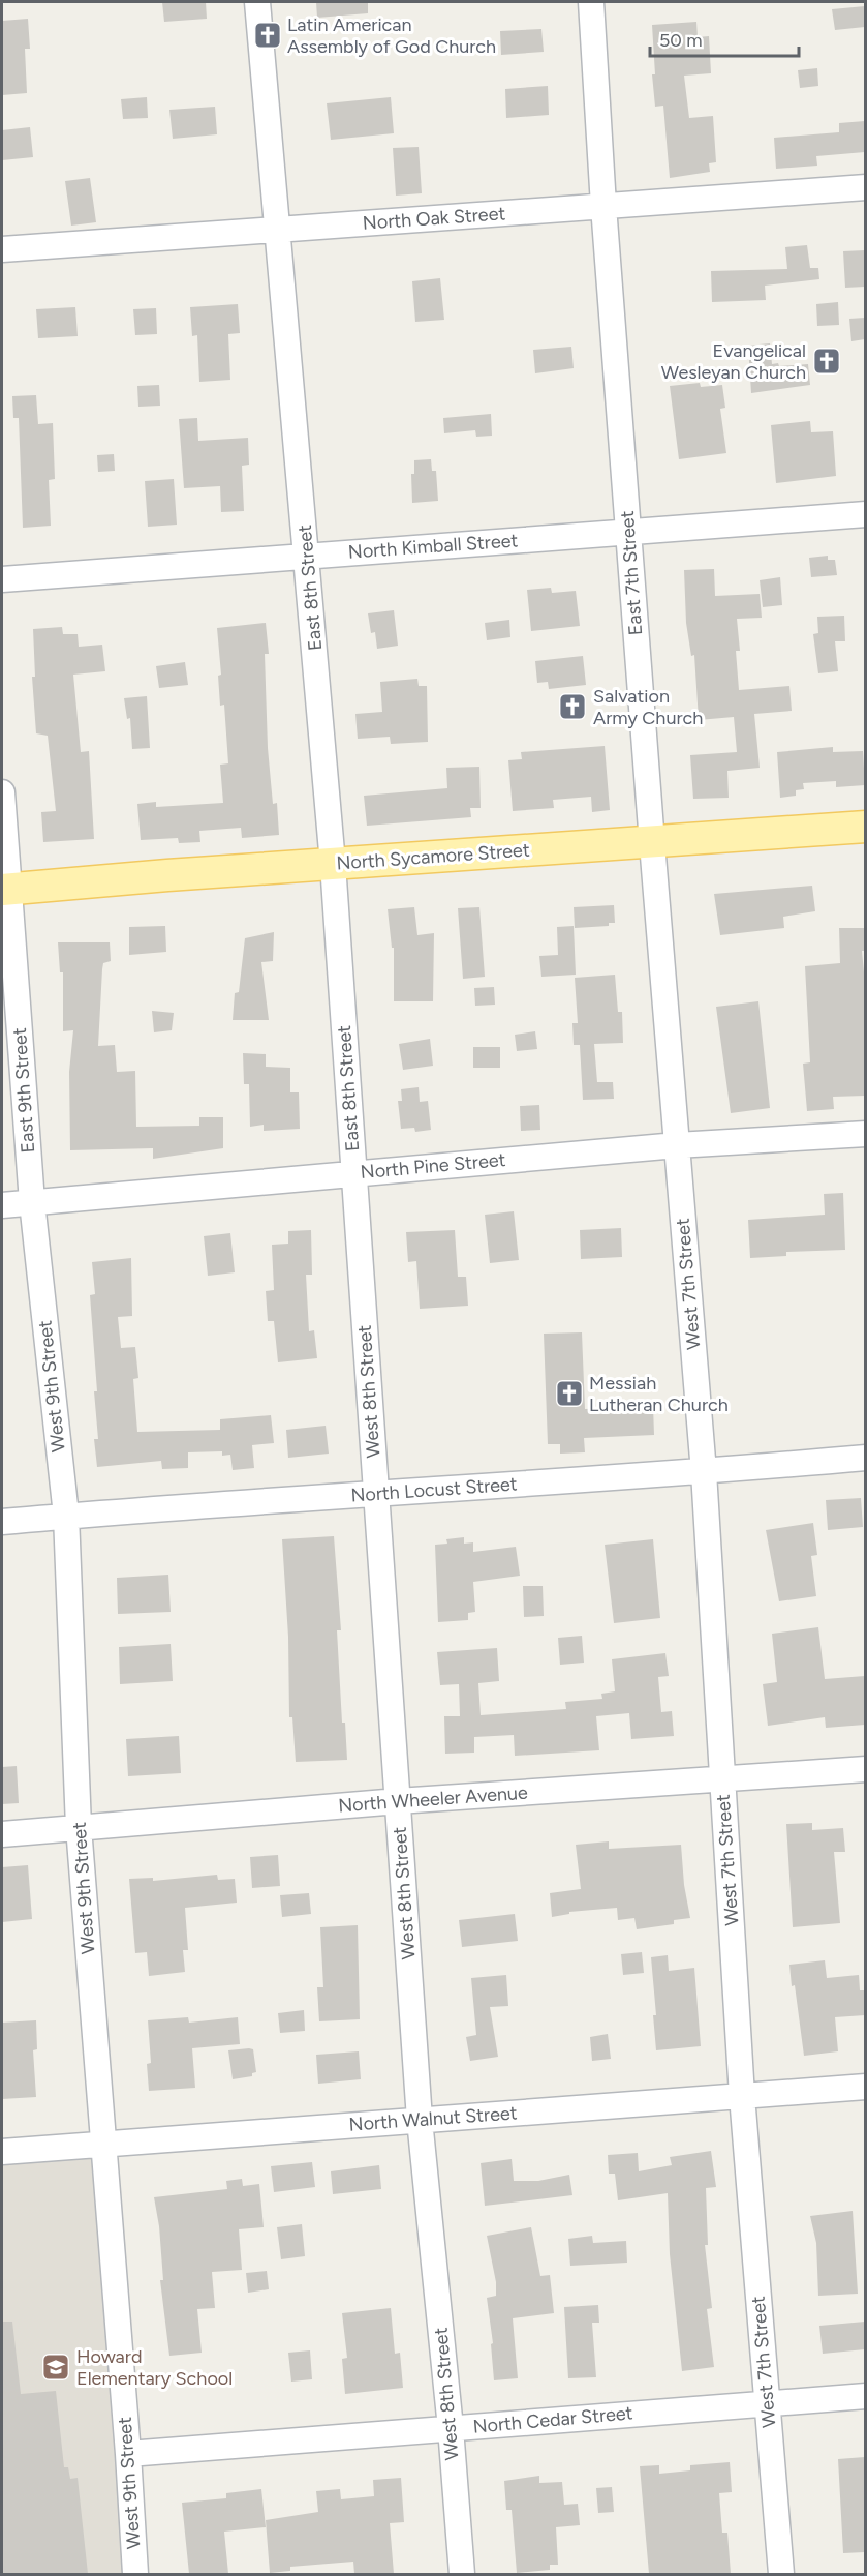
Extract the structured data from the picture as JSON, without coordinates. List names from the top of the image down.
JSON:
{
  "streets": {
    "main road": ["North Sycamore Street"],
    "street": [
      "North Oak Street",
      "North Kimball Street",
      "East 7th Street",
      "East 8th Street",
      "East 9th Street",
      "North Pine Street",
      "West 7th Street",
      "West 9th Street",
      "West 8th Street",
      "North Locust Street",
      "North Wheeler Avenue",
      "North Walnut Street",
      "North Cedar Street"
    ]
  },
  "crossings": [
    ["North Oak Street", "East 7th Street"],
    ["North Oak Street", "East 8th Street"],
    ["North Kimball Street", "East 7th Street"],
    ["North Kimball Street", "East 8th Street"],
    ["East 7th Street", "North Sycamore Street"],
    ["East 7th Street", "North Pine Street"],
    ["East 7th Street", "West 7th Street"],
    ["East 8th Street", "North Sycamore Street"],
    ["East 8th Street", "North Pine Street"],
    ["East 8th Street", "West 8th Street"],
    ["North Sycamore Street", "East 9th Street"],
    ["East 9th Street", "North Pine Street"],
    ["East 9th Street", "West 9th Street"],
    ["North Pine Street", "West 7th Street"],
    ["North Pine Street", "West 9th Street"],
    ["North Pine Street", "West 8th Street"],
    ["West 7th Street", "North Locust Street"],
    ["West 7th Street", "North Wheeler Avenue"],
    ["West 7th Street", "North Walnut Street"],
    ["West 7th Street", "North Cedar Street"],
    ["West 9th Street", "North Locust Street"],
    ["West 9th Street", "North Wheeler Avenue"],
    ["West 9th Street", "North Walnut Street"],
    ["West 9th Street", "North Cedar Street"],
    ["West 8th Street", "North Locust Street"],
    ["West 8th Street", "North Wheeler Avenue"],
    ["West 8th Street", "North Walnut Street"],
    ["West 8th Street", "North Cedar Street"]
  ],
  "places": {
    "church": [
      "Latin American Assembly of God Church",
      "Evangelical Wesleyan Church",
      "Salvation Army Church",
      "Messiah Lutheran Church"
    ],
    "school or university": ["Howard Elementary School"]
  },
  "scale_bar": "50 m"
}
